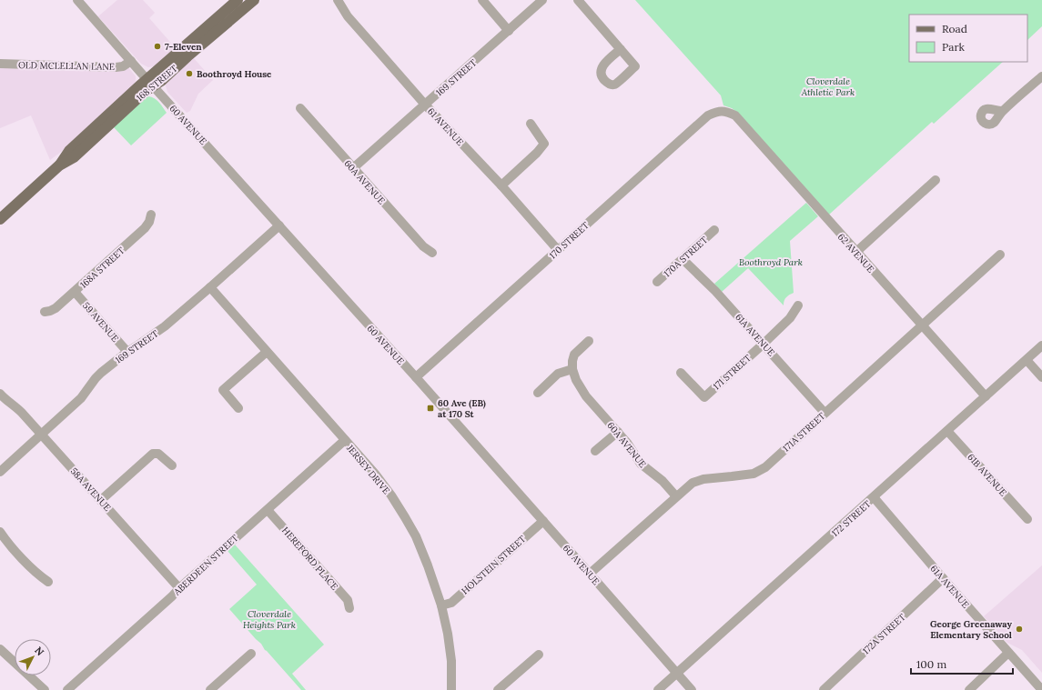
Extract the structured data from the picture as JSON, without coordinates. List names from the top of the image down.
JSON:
{
  "streets": {
    "main road": ["168 STREET"],
    "street": [
      "OLD MCLELLAN LANE",
      "169 STREET",
      "60 AVENUE",
      "61 AVENUE",
      "60A AVENUE",
      "170 STREET",
      "62 AVENUE",
      "170A STREET",
      "168A STREET",
      "59 AVENUE",
      "61A AVENUE",
      "171 STREET",
      "171A STREET",
      "JERSEY DRIVE",
      "61B AVENUE",
      "58A AVENUE",
      "172 STREET",
      "HEREFORD PLACE",
      "ABERDEEN STREET",
      "HOLSTEIN STREET",
      "172A STREET"
    ]
  },
  "crossings": [
    ["OLD MCLELLAN LANE", "60 AVENUE"],
    ["169 STREET", "60 AVENUE"],
    ["169 STREET", "61 AVENUE"],
    ["169 STREET", "60A AVENUE"],
    ["169 STREET", "59 AVENUE"],
    ["169 STREET", "JERSEY DRIVE"],
    ["169 STREET", "58A AVENUE"],
    ["168 STREET", "60 AVENUE"],
    ["60 AVENUE", "170 STREET"],
    ["60 AVENUE", "171A STREET"],
    ["60 AVENUE", "172 STREET"],
    ["60 AVENUE", "HOLSTEIN STREET"],
    ["61 AVENUE", "170 STREET"],
    ["60A AVENUE", "171A STREET"],
    ["170 STREET", "62 AVENUE"],
    ["62 AVENUE", "171A STREET"],
    ["62 AVENUE", "172 STREET"],
    ["170A STREET", "61A AVENUE"],
    ["168A STREET", "59 AVENUE"],
    ["61A AVENUE", "171 STREET"],
    ["61A AVENUE", "171A STREET"],
    ["61A AVENUE", "172 STREET"],
    ["61A AVENUE", "172A STREET"],
    ["JERSEY DRIVE", "ABERDEEN STREET"],
    ["JERSEY DRIVE", "HOLSTEIN STREET"],
    ["61B AVENUE", "172 STREET"],
    ["58A AVENUE", "ABERDEEN STREET"],
    ["HEREFORD PLACE", "ABERDEEN STREET"]
  ],
  "parks": ["Cloverdale Athletic Park", "Boothroyd Park", "Cloverdale Heights Park"],
  "places": {
    "other": ["7-Eleven", "Boothroyd House", "George Greenaway Elementary School"],
    "transit": ["60 Ave (EB) at 170 St"]
  },
  "legend": ["Road", "Park"],
  "scale_bar": "100 m",
  "north": "top right"
}
